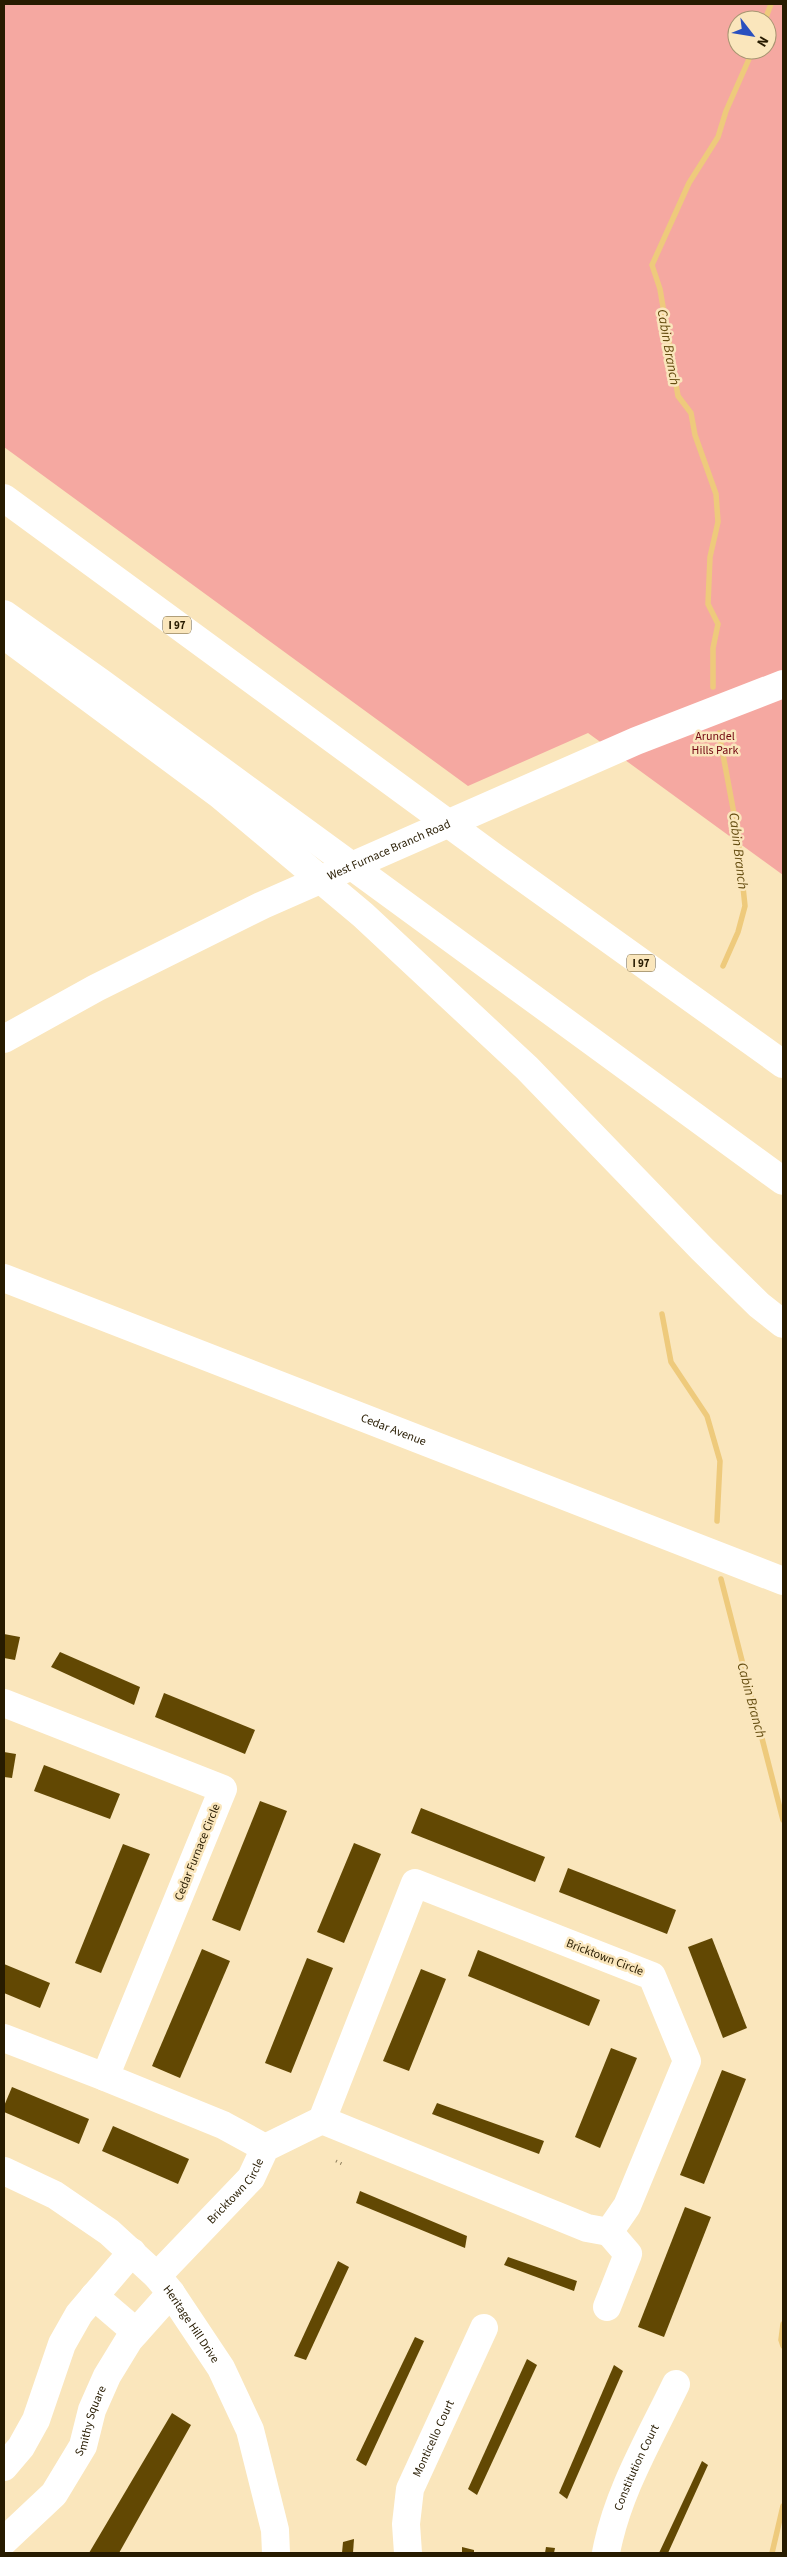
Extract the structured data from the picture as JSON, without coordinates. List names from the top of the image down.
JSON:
{
  "streets": {
    "main road": [
      "I 97",
      "West Furnace Branch Road",
      "Cedar Avenue",
      "Cedar Furnace Circle",
      "Bricktown Circle",
      "Heritage Hill Drive",
      "Smithy Square",
      "Monticello Court",
      "Constitution Court"
    ]
  },
  "crossings": [
    ["Bricktown Circle", "Heritage Hill Drive"],
    ["Bricktown Circle", "Smithy Square"],
    ["Heritage Hill Drive", "Smithy Square"]
  ],
  "water": ["Cabin Branch"],
  "parks": ["Arundel Hills Park"],
  "north": "bottom right"
}
